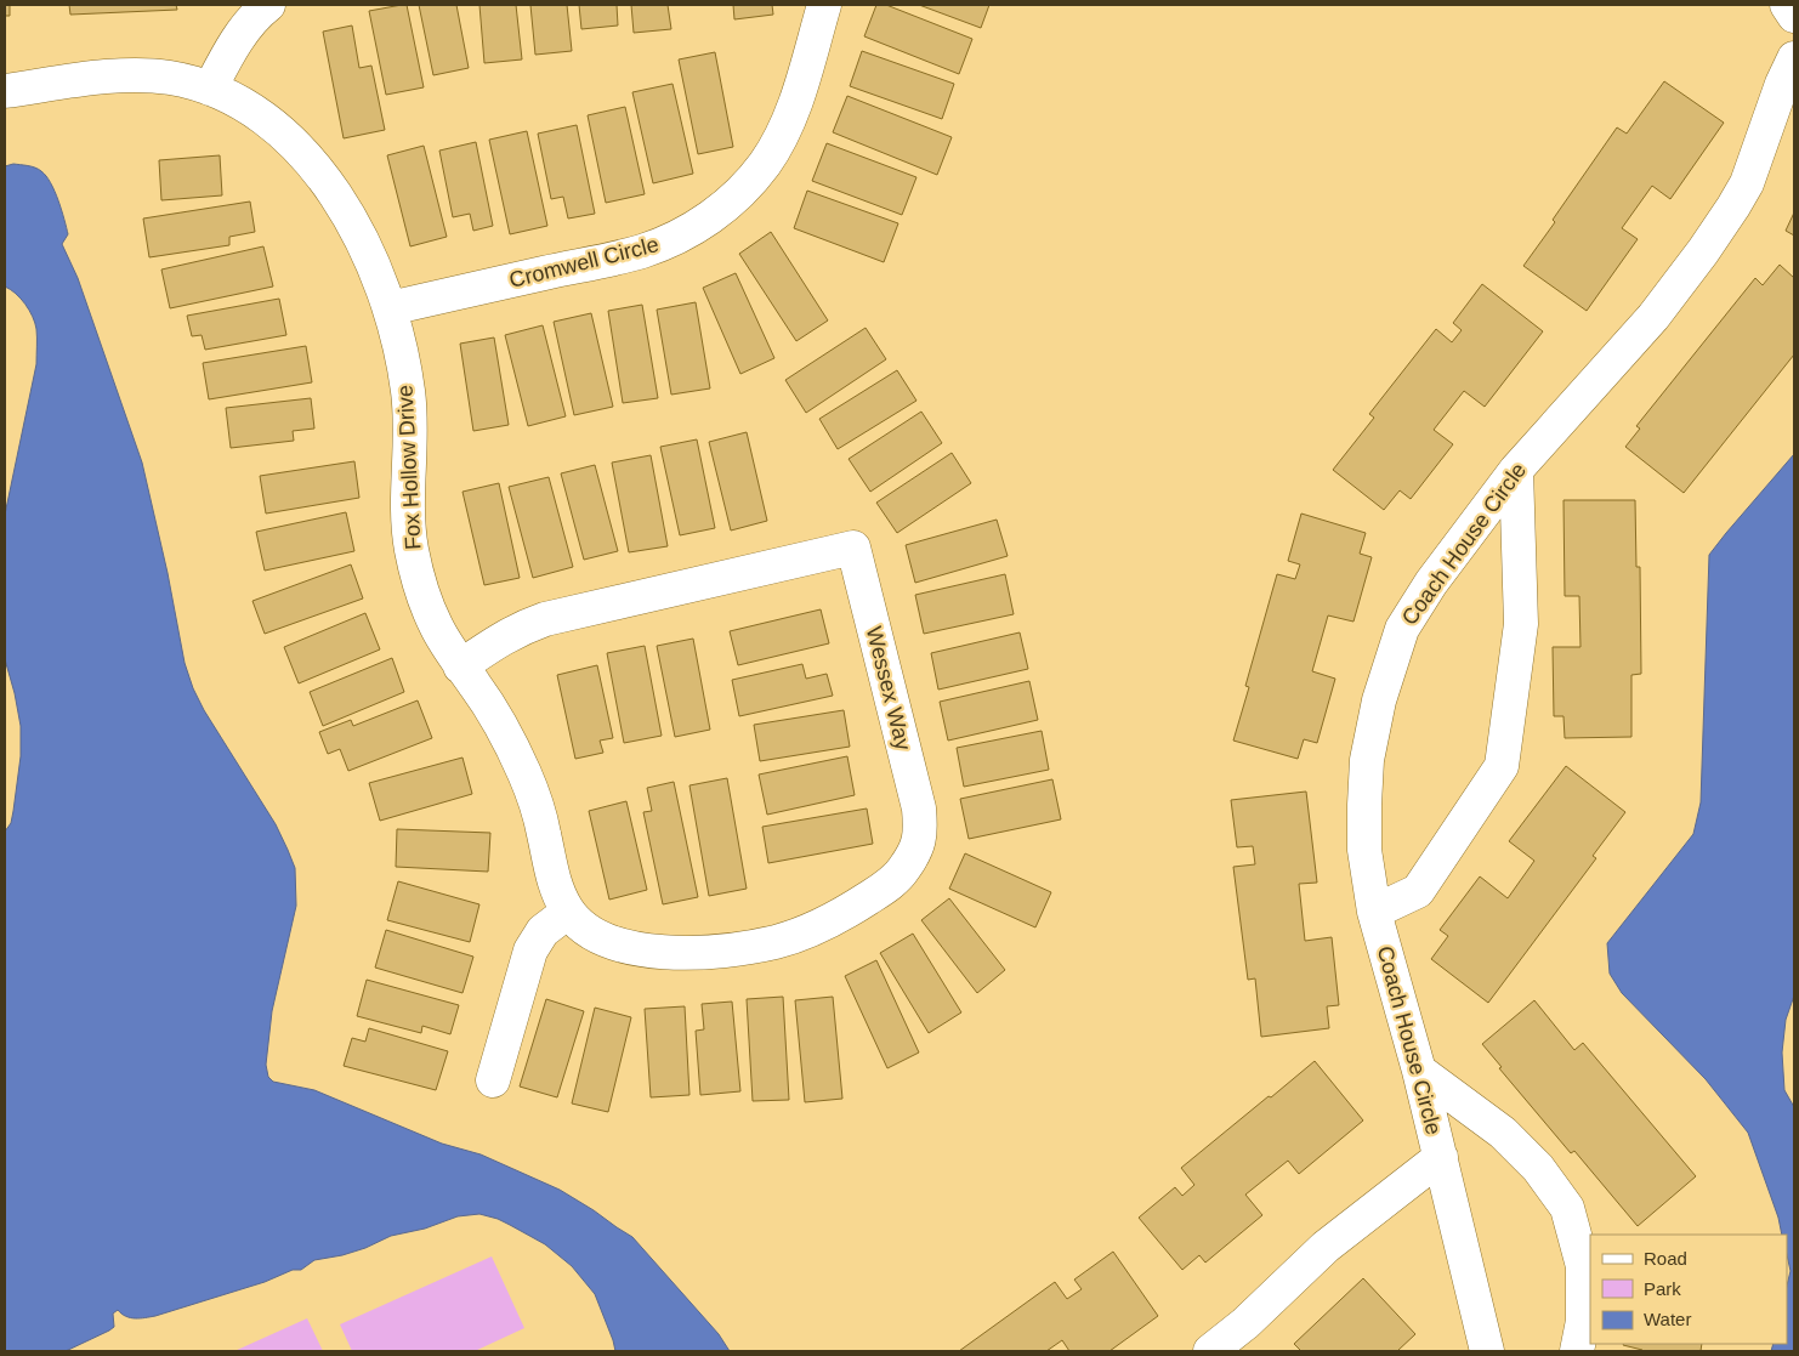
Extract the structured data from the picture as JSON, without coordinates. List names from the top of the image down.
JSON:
{
  "streets": {
    "street": [
      "Cromwell Circle",
      "Fox Hollow Drive",
      "Coach House Circle",
      "Wessex Way"
    ]
  },
  "crossings": [
    ["Cromwell Circle", "Fox Hollow Drive"],
    ["Fox Hollow Drive", "Wessex Way"]
  ],
  "legend": ["Road", "Park", "Water"]
}
